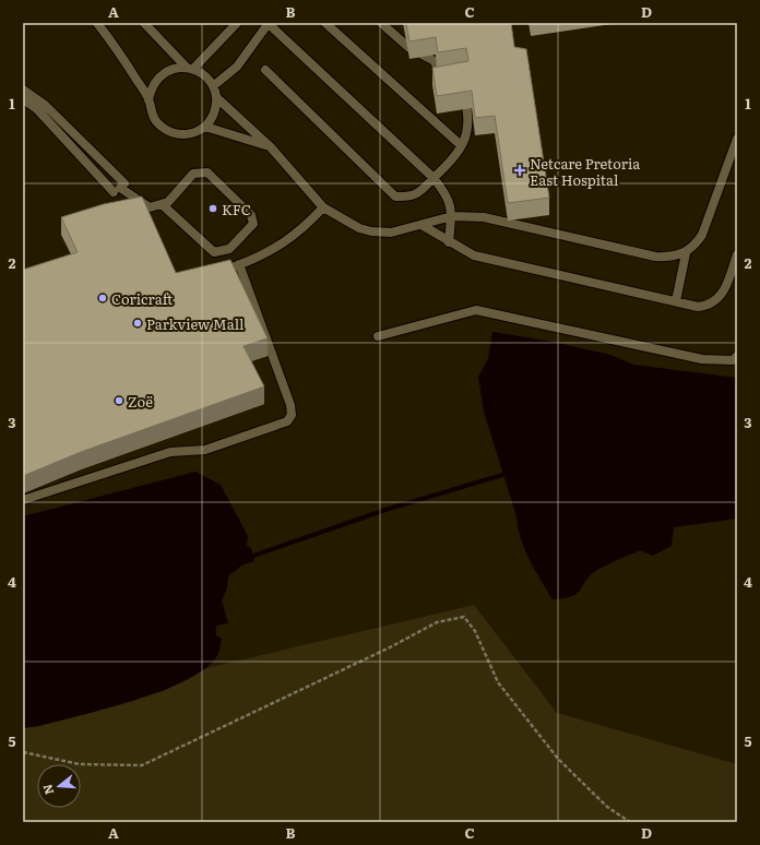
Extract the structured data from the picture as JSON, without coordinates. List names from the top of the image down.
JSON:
{
  "places": {
    "health": ["Netcare Pretoria East Hospital"],
    "other": [
      "KFC",
      "Coricraft",
      "Parkview Mall",
      "Zoë"
    ]
  },
  "north": "left",
  "grid": {
    "columns": [
      "A",
      "B",
      "C",
      "D"
    ],
    "rows": [
      "1",
      "2",
      "3",
      "4",
      "5"
    ]
  }
}
